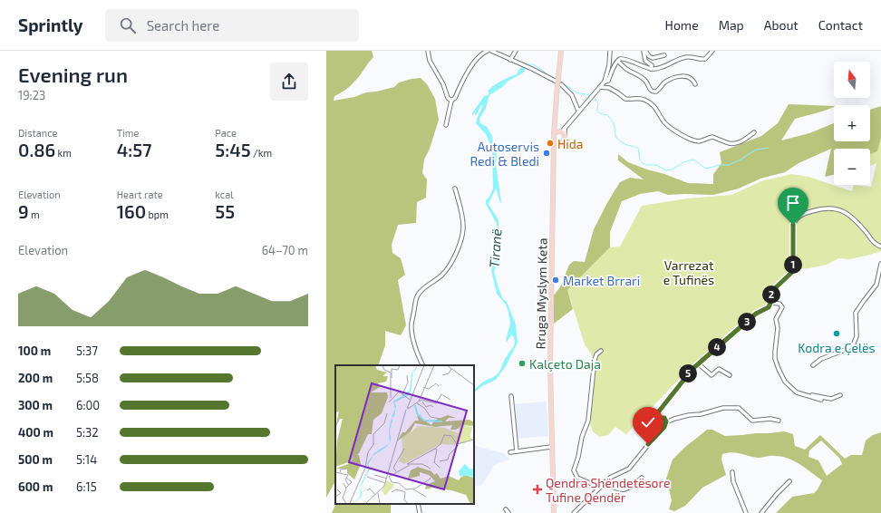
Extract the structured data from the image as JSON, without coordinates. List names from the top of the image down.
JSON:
{
  "streets": {
    "main road": ["Rruga Myslym Keta"]
  },
  "water": ["Tiranë"],
  "parks": ["Varrezat e Tufinës"],
  "places": {
    "other": [
      "Hida",
      "Autoservis Redi & Bledi",
      "Market Brrari",
      "Kodra e Çelës",
      "Kalçeto Daja"
    ],
    "health": ["Qendra Shëndetësore Tufine Qendër"]
  },
  "north": "top",
  "page": {
    "header": "Sprintly",
    "search": "Search here",
    "nav": [
      "Home",
      "Map",
      "About",
      "Contact"
    ],
    "heading": ["Evening run", "19:23"],
    "map_buttons": ["+", "−"],
    "stats": [
      ["Distance", "0.86 km"],
      ["Time", "4:57"],
      ["Pace", "5:45 /km"],
      ["Elevation", "9 m"],
      ["Heart rate", "160 bpm"],
      ["kcal", "55"]
    ],
    "chart": ["Elevation", "64–70 m"],
    "pins": [
      "1",
      "2",
      "3",
      "4",
      "5"
    ],
    "list": [
      {
        "name": "100 m",
        "note": "5:37"
      },
      {
        "name": "200 m",
        "note": "5:58"
      },
      {
        "name": "300 m",
        "note": "6:00"
      },
      {
        "name": "400 m",
        "note": "5:32"
      },
      {
        "name": "500 m",
        "note": "5:14"
      },
      {
        "name": "600 m",
        "note": "6:15"
      }
    ]
  }
}
